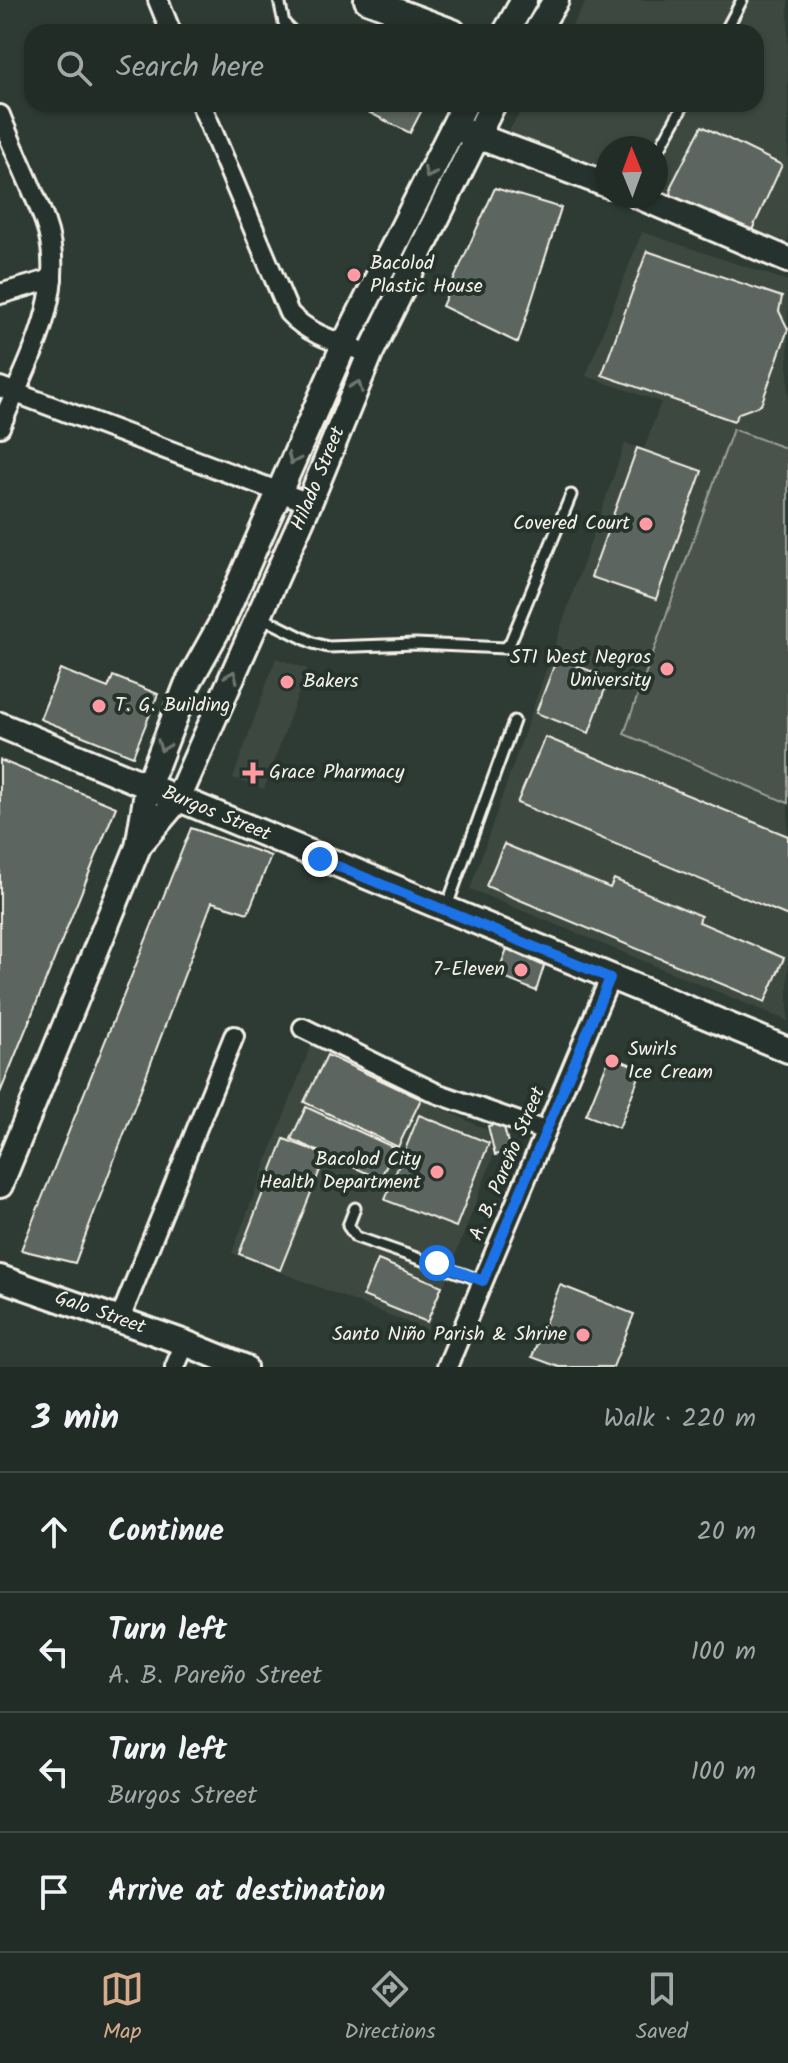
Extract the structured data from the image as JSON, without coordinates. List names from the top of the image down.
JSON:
{
  "streets": {
    "main road": ["Hilado Street", "Burgos Street", "Galo Street"],
    "street": ["A. B. Pareño Street"]
  },
  "crossings": [
    ["Hilado Street", "Burgos Street"],
    ["Burgos Street", "A. B. Pareño Street"]
  ],
  "places": {
    "other": [
      "Bacolod Plastic House",
      "Covered Court",
      "STI West Negros University",
      "Bakers",
      "T. G. Building",
      "7-Eleven",
      "Swirls Ice Cream",
      "Bacolod City Health Department",
      "Santo Niño Parish & Shrine"
    ],
    "health": ["Grace Pharmacy"]
  },
  "north": "top",
  "page": {
    "search": "Search here",
    "heading": ["3 min", "Walk · 220 m"],
    "list": [
      ["Continue", "20 m"],
      ["Turn left", "A. B. Pareño Street", "100 m"],
      ["Turn left", "Burgos Street", "100 m"],
      "Arrive at destination"
    ],
    "nav": ["Map", "Directions", "Saved"]
  }
}
